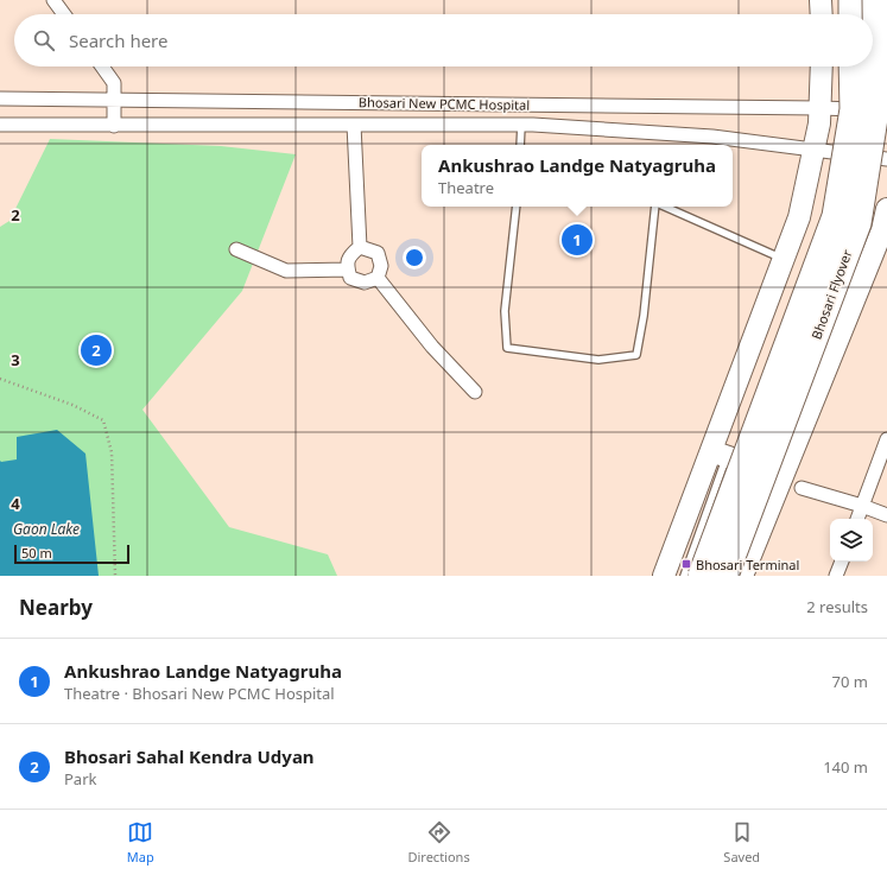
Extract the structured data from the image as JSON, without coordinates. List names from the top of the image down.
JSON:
{
  "streets": {
    "highway": ["Bhosari Flyover"],
    "street": ["Bhosari New PCMC Hospital"]
  },
  "water": ["Gaon Lake"],
  "places": {
    "transit": ["Bhosari Terminal"]
  },
  "scale_bar": "50 m",
  "page": {
    "search": "Search here",
    "popup": ["Ankushrao Landge Natyagruha", "Theatre"],
    "pins": ["1", "2"],
    "scale": "50 m",
    "heading": ["Nearby", "2 results"],
    "list": [
      {
        "mark": "1",
        "name": "Ankushrao Landge Natyagruha",
        "note": "Theatre · Bhosari New PCMC Hospital",
        "value": "70 m"
      },
      {
        "mark": "2",
        "name": "Bhosari Sahal Kendra Udyan",
        "note": "Park",
        "value": "140 m"
      }
    ],
    "nav": ["Map", "Directions", "Saved"]
  },
  "grid": {
    "rows": ["2", "3", "4"]
  }
}
